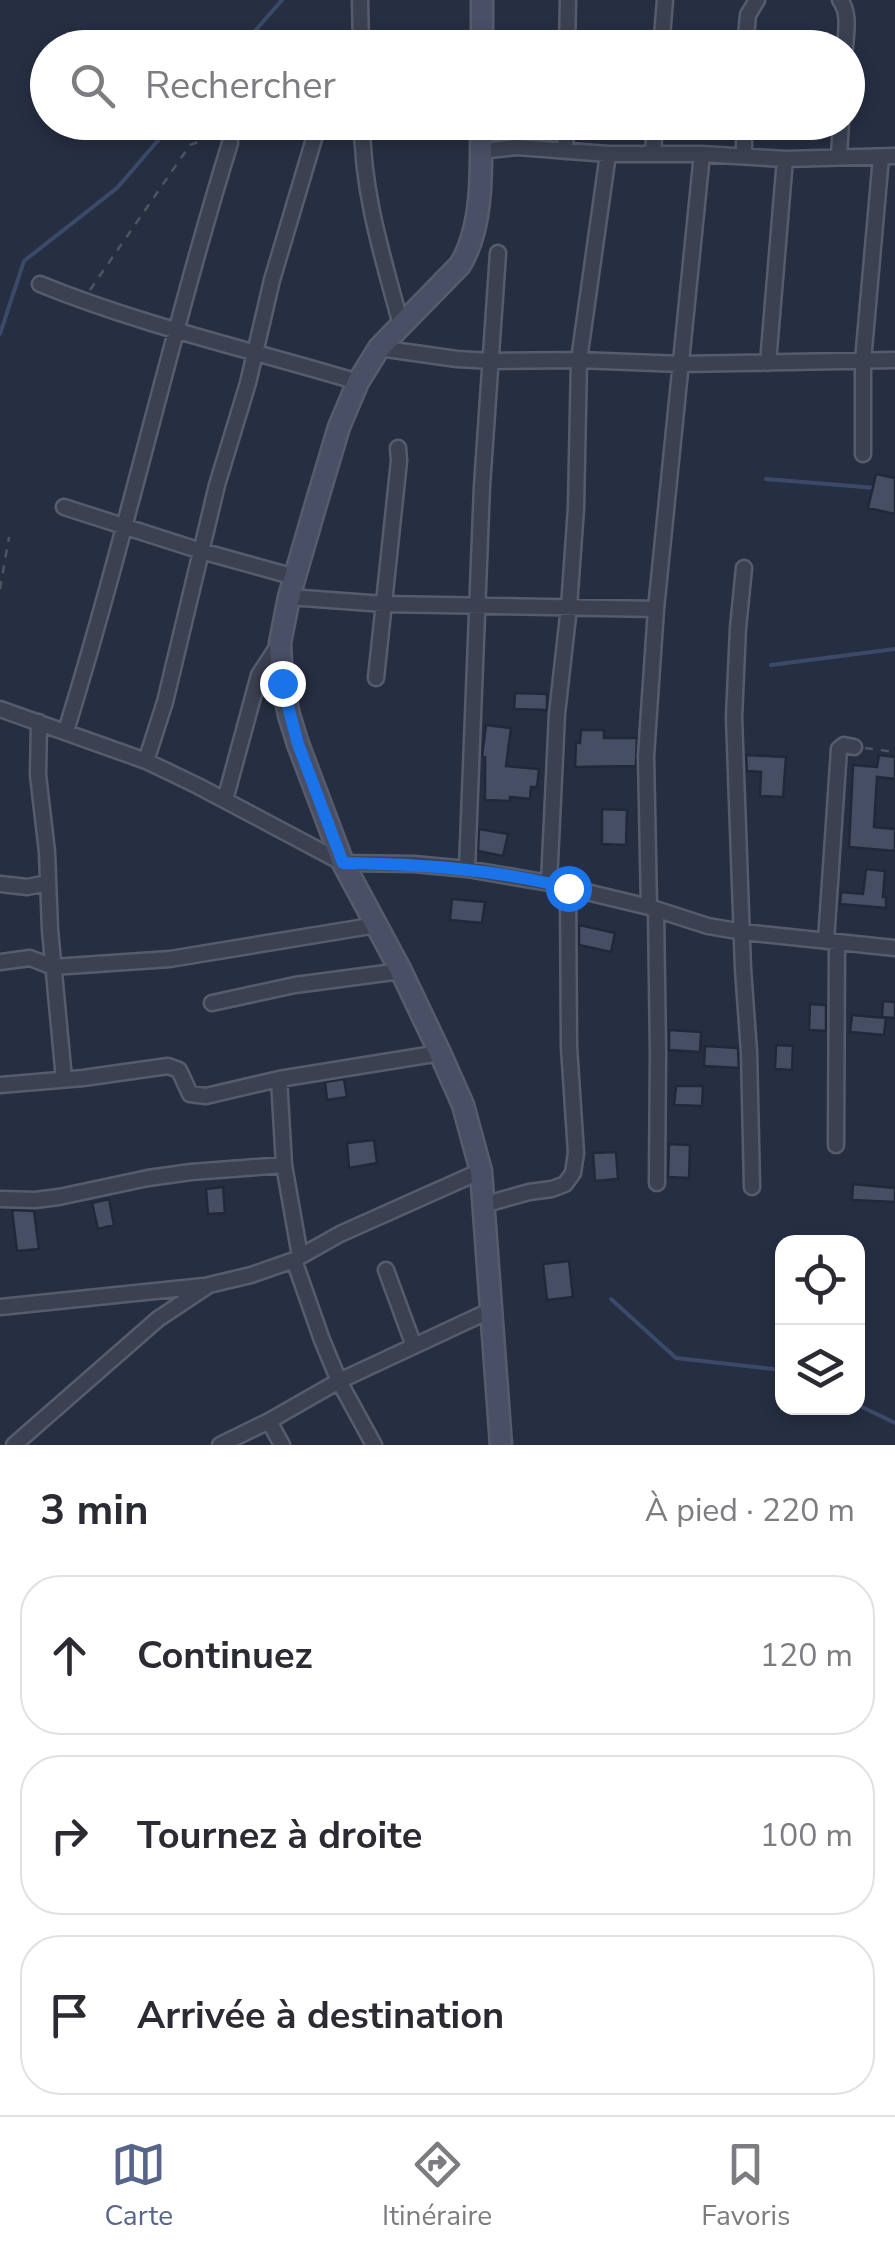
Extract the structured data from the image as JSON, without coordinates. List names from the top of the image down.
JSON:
{
  "page": {
    "search": "Rechercher",
    "heading": ["3 min", "À pied · 220 m"],
    "list": [
      ["Continuez", "120 m"],
      ["Tournez à droite", "100 m"],
      "Arrivée à destination"
    ],
    "nav": ["Carte", "Itinéraire", "Favoris"]
  }
}
